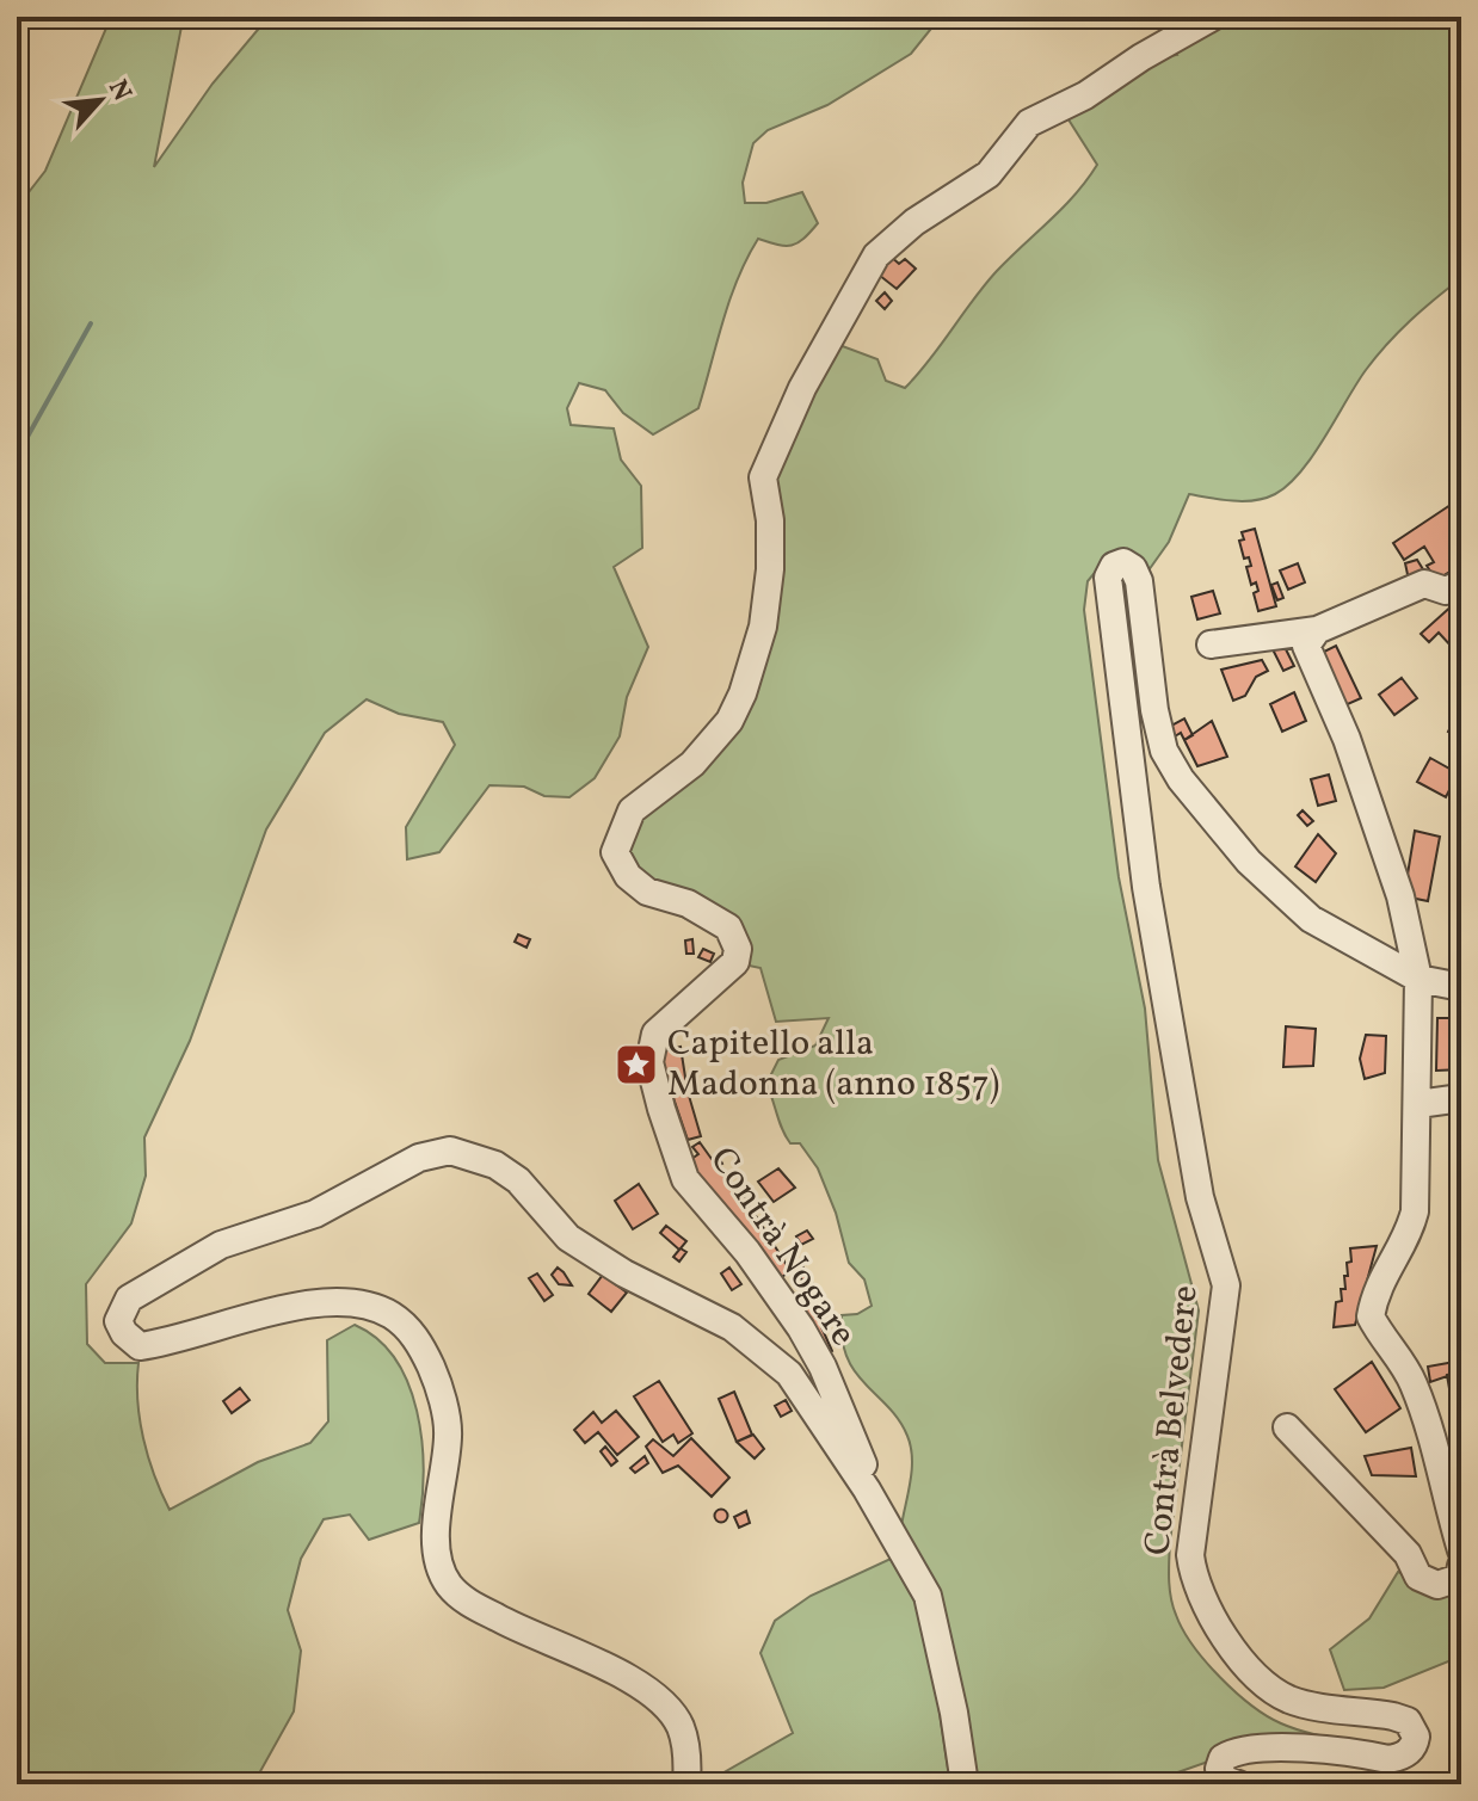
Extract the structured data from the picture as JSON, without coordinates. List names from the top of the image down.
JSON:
{
  "streets": {
    "street": ["Contrà Nogare", "Contrà Belvedere"]
  },
  "places": {
    "place": ["Capitello alla Madonna (anno 1857)"]
  },
  "north": "top right"
}
